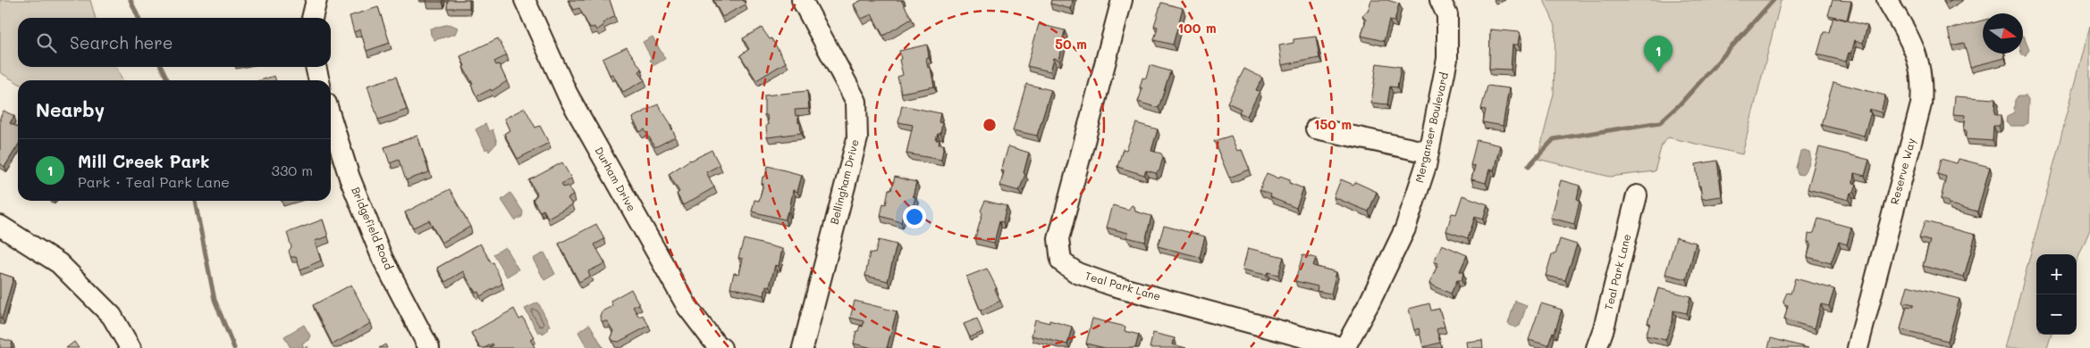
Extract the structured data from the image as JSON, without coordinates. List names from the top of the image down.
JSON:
{
  "streets": {
    "street": [
      "Merganser Boulevard",
      "Reserve Way",
      "Durham Drive",
      "Bellingham Drive",
      "Bridgefield Road",
      "Teal Park Lane"
    ]
  },
  "crossings": [
    ["Merganser Boulevard", "Teal Park Lane"]
  ],
  "north": "right",
  "page": {
    "search": "Search here",
    "pins": "1",
    "heading": "Nearby",
    "list": [
      {
        "mark": "1",
        "name": "Mill Creek Park",
        "note": "Park · Teal Park Lane",
        "value": "330 m"
      }
    ],
    "map_buttons": ["+", "−"]
  },
  "rings": ["100 m", "50 m", "150 m"]
}
